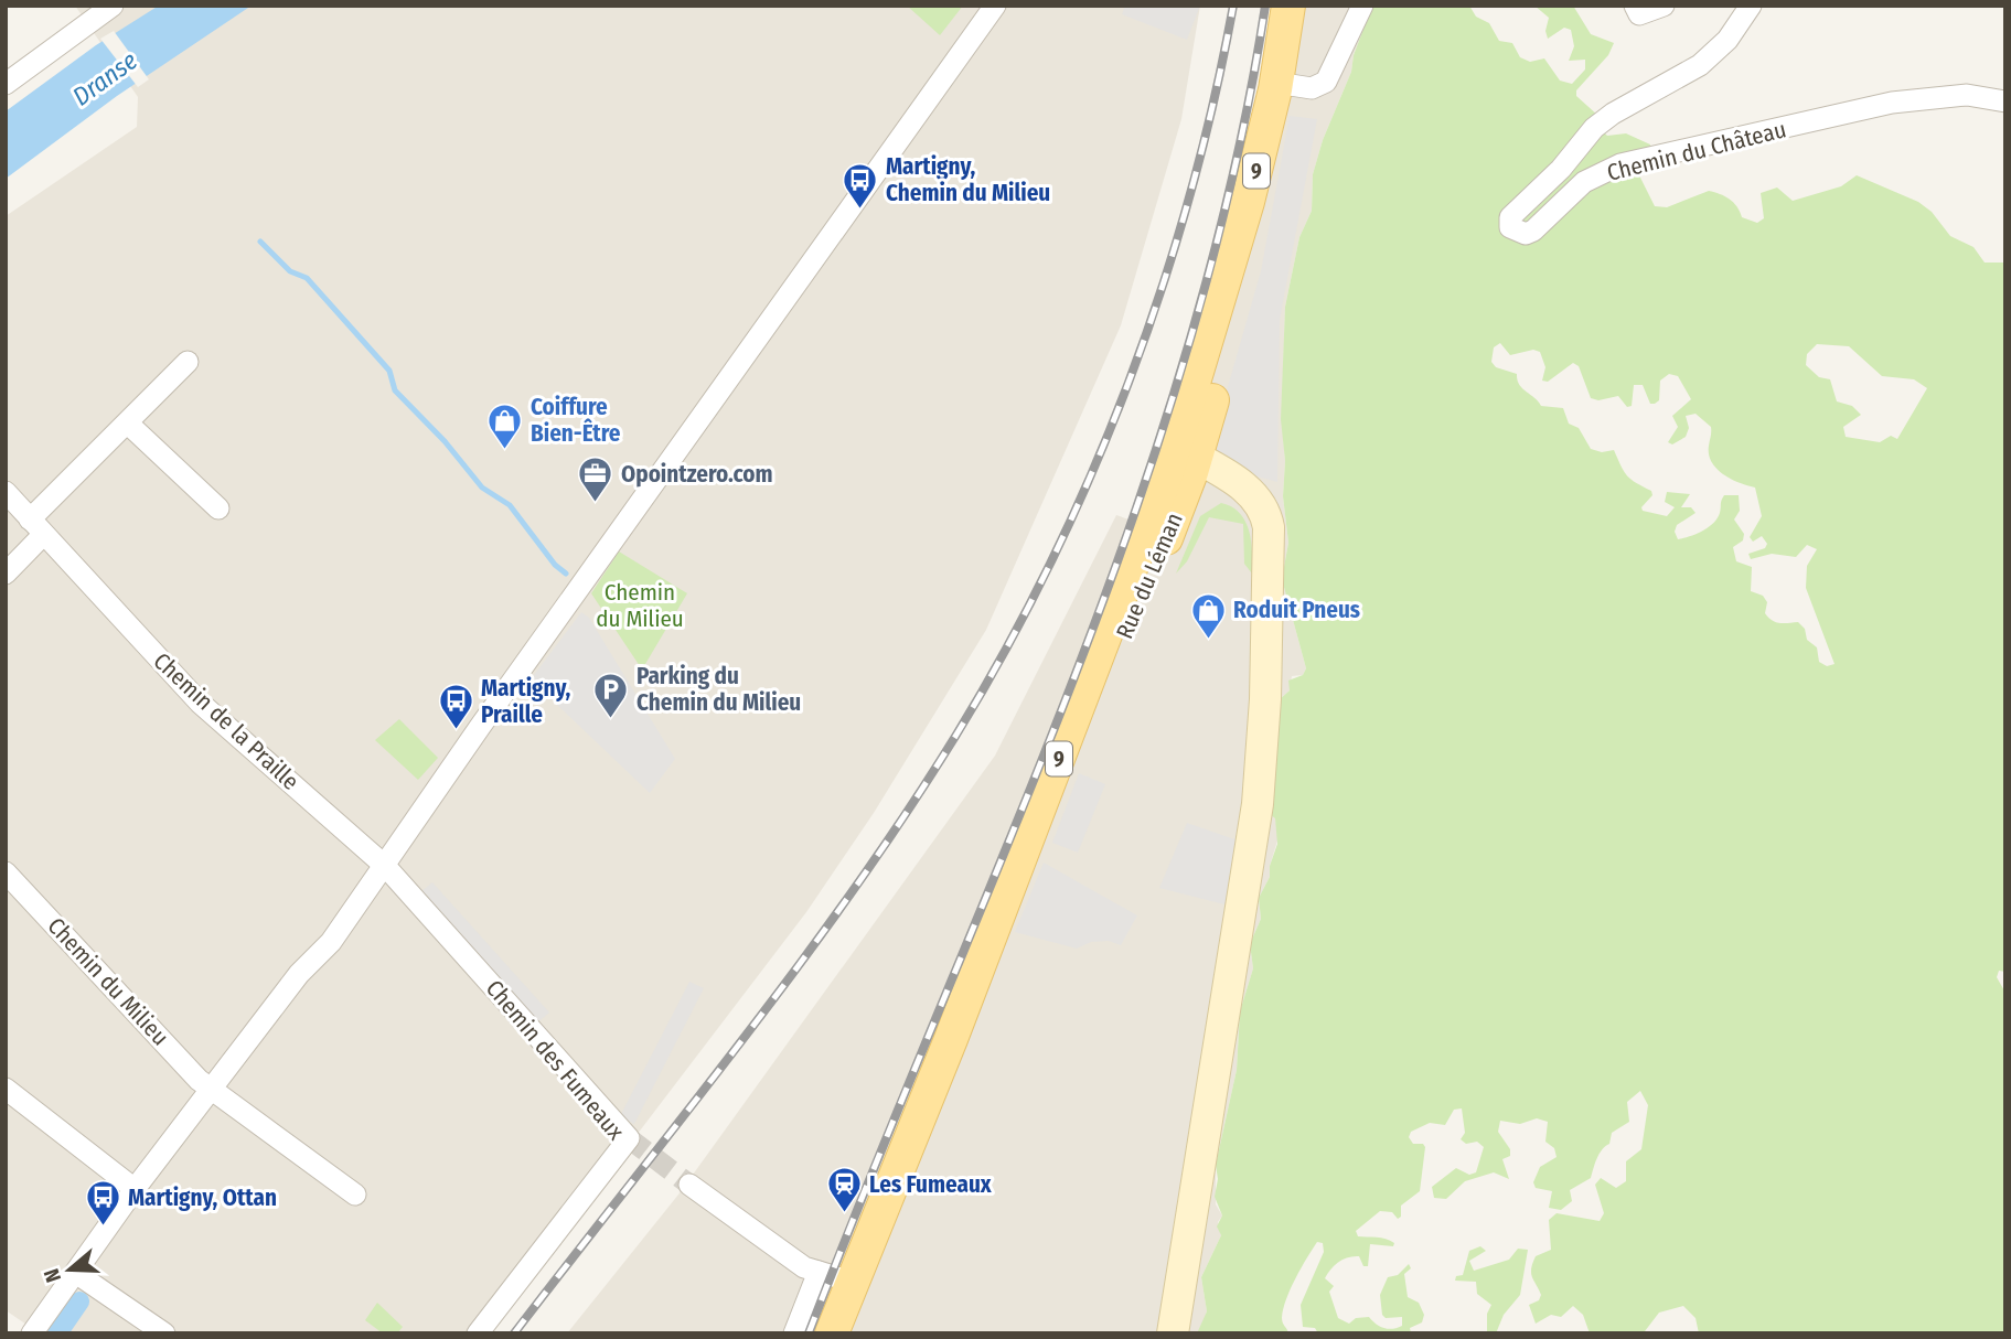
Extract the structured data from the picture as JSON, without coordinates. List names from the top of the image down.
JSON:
{
  "streets": {
    "main road": ["9", "Rue du Léman"],
    "street": [
      "Chemin du Château",
      "Chemin de la Praille",
      "Chemin du Milieu",
      "Chemin des Fumeaux"
    ]
  },
  "crossings": [
    ["Chemin de la Praille", "Chemin des Fumeaux"]
  ],
  "water": ["Dranse"],
  "parks": ["Chemin du Milieu"],
  "places": {
    "bus stop": ["Martigny, Chemin du Milieu", "Martigny, Praille", "Martigny, Ottan"],
    "shop": ["Coiffure Bien-Être", "Roduit Pneus"],
    "office": ["Opointzero.com"],
    "parking": ["Parking du Chemin du Milieu"],
    "station": ["Les Fumeaux"]
  },
  "north": "left"
}
